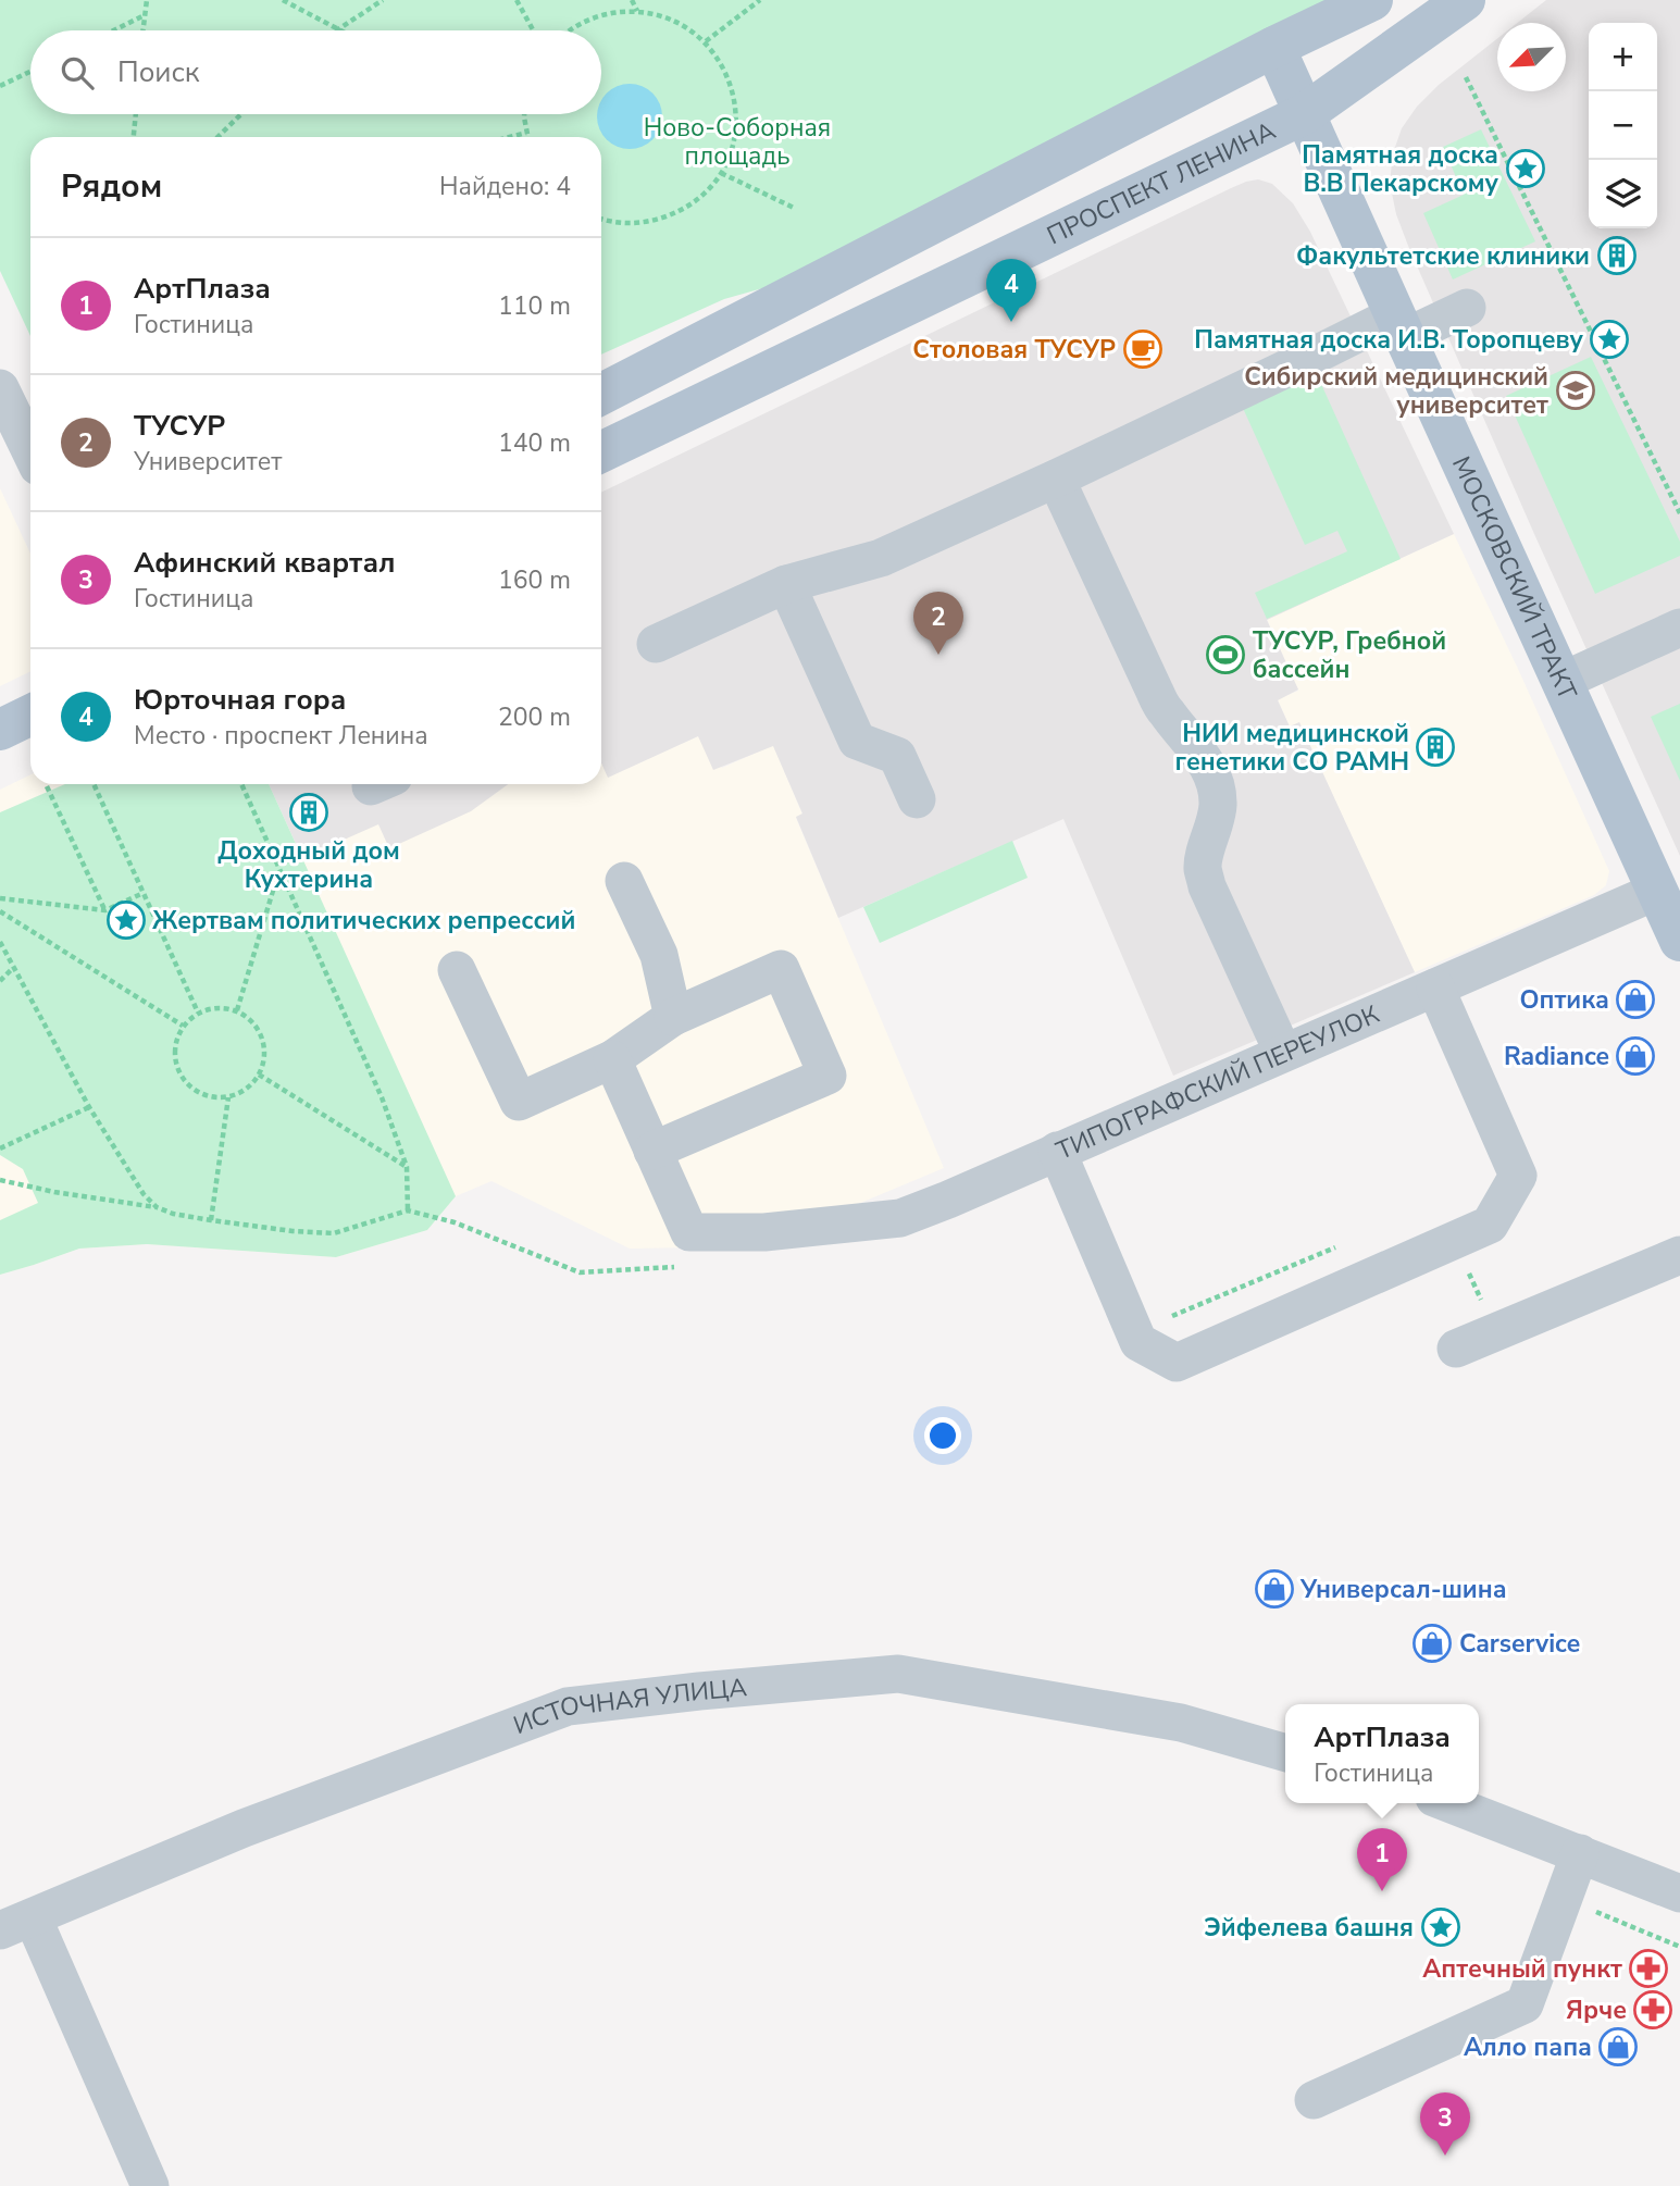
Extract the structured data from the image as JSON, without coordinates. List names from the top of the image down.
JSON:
{
  "streets": {
    "main road": ["ПРОСПЕКТ ЛЕНИНА", "МОСКОВСКИЙ ТРАКТ"],
    "street": ["ТИПОГРАФСКИЙ ПЕРЕУЛОК", "ИСТОЧНАЯ УЛИЦА"]
  },
  "crossings": [
    ["ПРОСПЕКТ ЛЕНИНА", "МОСКОВСКИЙ ТРАКТ"],
    ["МОСКОВСКИЙ ТРАКТ", "ТИПОГРАФСКИЙ ПЕРЕУЛОК"]
  ],
  "parks": ["Ново-Соборная площадь"],
  "places": {
    "place": [
      "Памятная доска В.В Пекарскому",
      "Памятная доска И.В. Торопцеву",
      "Жертвам политических репрессий",
      "Эйфелева башня"
    ],
    "building": ["Факультетские клиники", "НИИ медицинской генетики СО РАМН", "Доходный дом Кухтерина"],
    "cafe": ["Столовая ТУСУР"],
    "school or university": ["Сибирский медицинский университет"],
    "sports": ["ТУСУР, Гребной бассейн"],
    "shop": [
      "Оптика",
      "Radiance",
      "Универсал-шина",
      "Carservice",
      "Алло папа"
    ],
    "pharmacy": ["Аптечный пункт", "Ярче"]
  },
  "north": "bottom left",
  "page": {
    "map_buttons": ["+", "−"],
    "search": "Поиск",
    "heading": ["Рядом", "Найдено: 4"],
    "list": [
      {
        "mark": "1",
        "name": "АртПлаза",
        "note": "Гостиница",
        "value": "110 m"
      },
      {
        "mark": "2",
        "name": "ТУСУР",
        "note": "Университет",
        "value": "140 m"
      },
      {
        "mark": "3",
        "name": "Афинский квартал",
        "note": "Гостиница",
        "value": "160 m"
      },
      {
        "mark": "4",
        "name": "Юрточная гора",
        "note": "Место · проспект Ленина",
        "value": "200 m"
      }
    ],
    "pins": [
      "4",
      "2",
      "1",
      "3"
    ],
    "popup": ["АртПлаза", "Гостиница"]
  }
}
